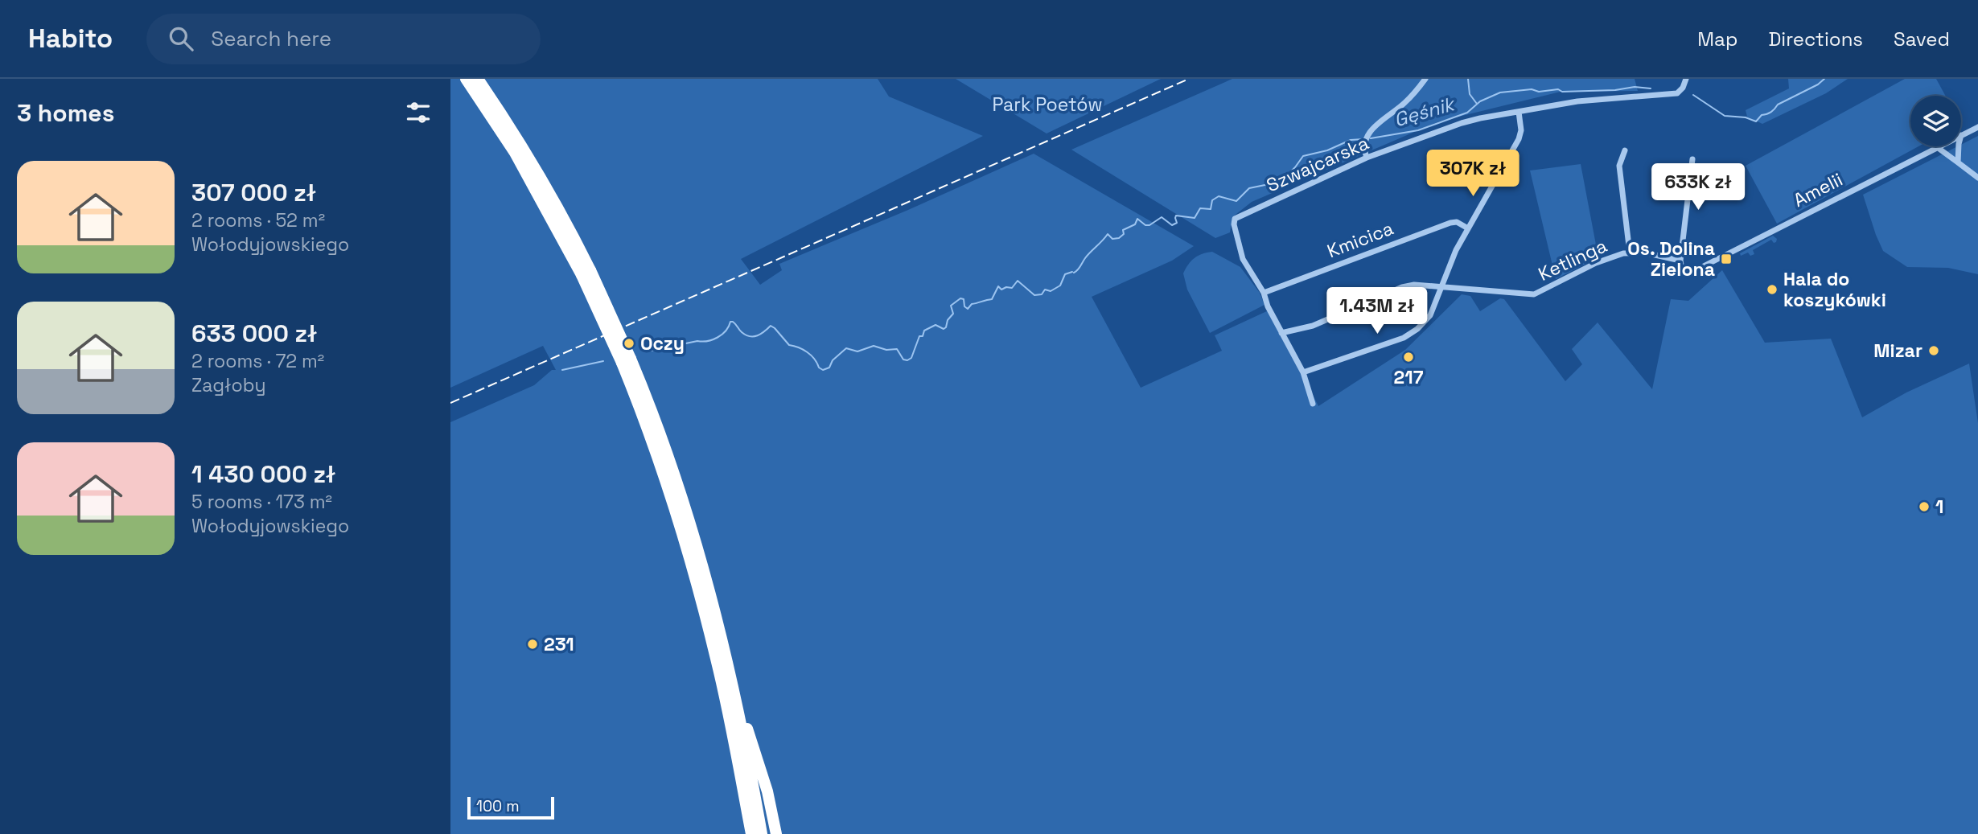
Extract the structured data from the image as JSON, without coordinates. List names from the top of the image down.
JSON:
{
  "streets": {
    "street": [
      "Szwajcarska",
      "Amelii",
      "Kmicica",
      "Ketlinga"
    ]
  },
  "crossings": [
    ["Szwajcarska", "Kmicica"],
    ["Szwajcarska", "Ketlinga"],
    ["Amelii", "Ketlinga"]
  ],
  "water": ["Gęśnik"],
  "parks": ["Park Poetów"],
  "places": {
    "transit": ["Os. Dolina Zielona"],
    "other": [
      "Hala do koszykówki",
      "Oczy",
      "Mizar",
      "217",
      "1",
      "231"
    ]
  },
  "scale_bar": "100 m",
  "page": {
    "header": "Habito",
    "search": "Search here",
    "nav": ["Map", "Directions", "Saved"],
    "heading": "3 homes",
    "list": [
      {
        "name": "307 000 zł",
        "note": "2 rooms · 52 m² · Wołodyjowskiego"
      },
      {
        "name": "633 000 zł",
        "note": "2 rooms · 72 m² · Zagłoby"
      },
      {
        "name": "1 430 000 zł",
        "note": "5 rooms · 173 m² · Wołodyjowskiego"
      }
    ],
    "price": ["307K zł", "633K zł", "1.43M zł"],
    "scale": "100 m"
  }
}
